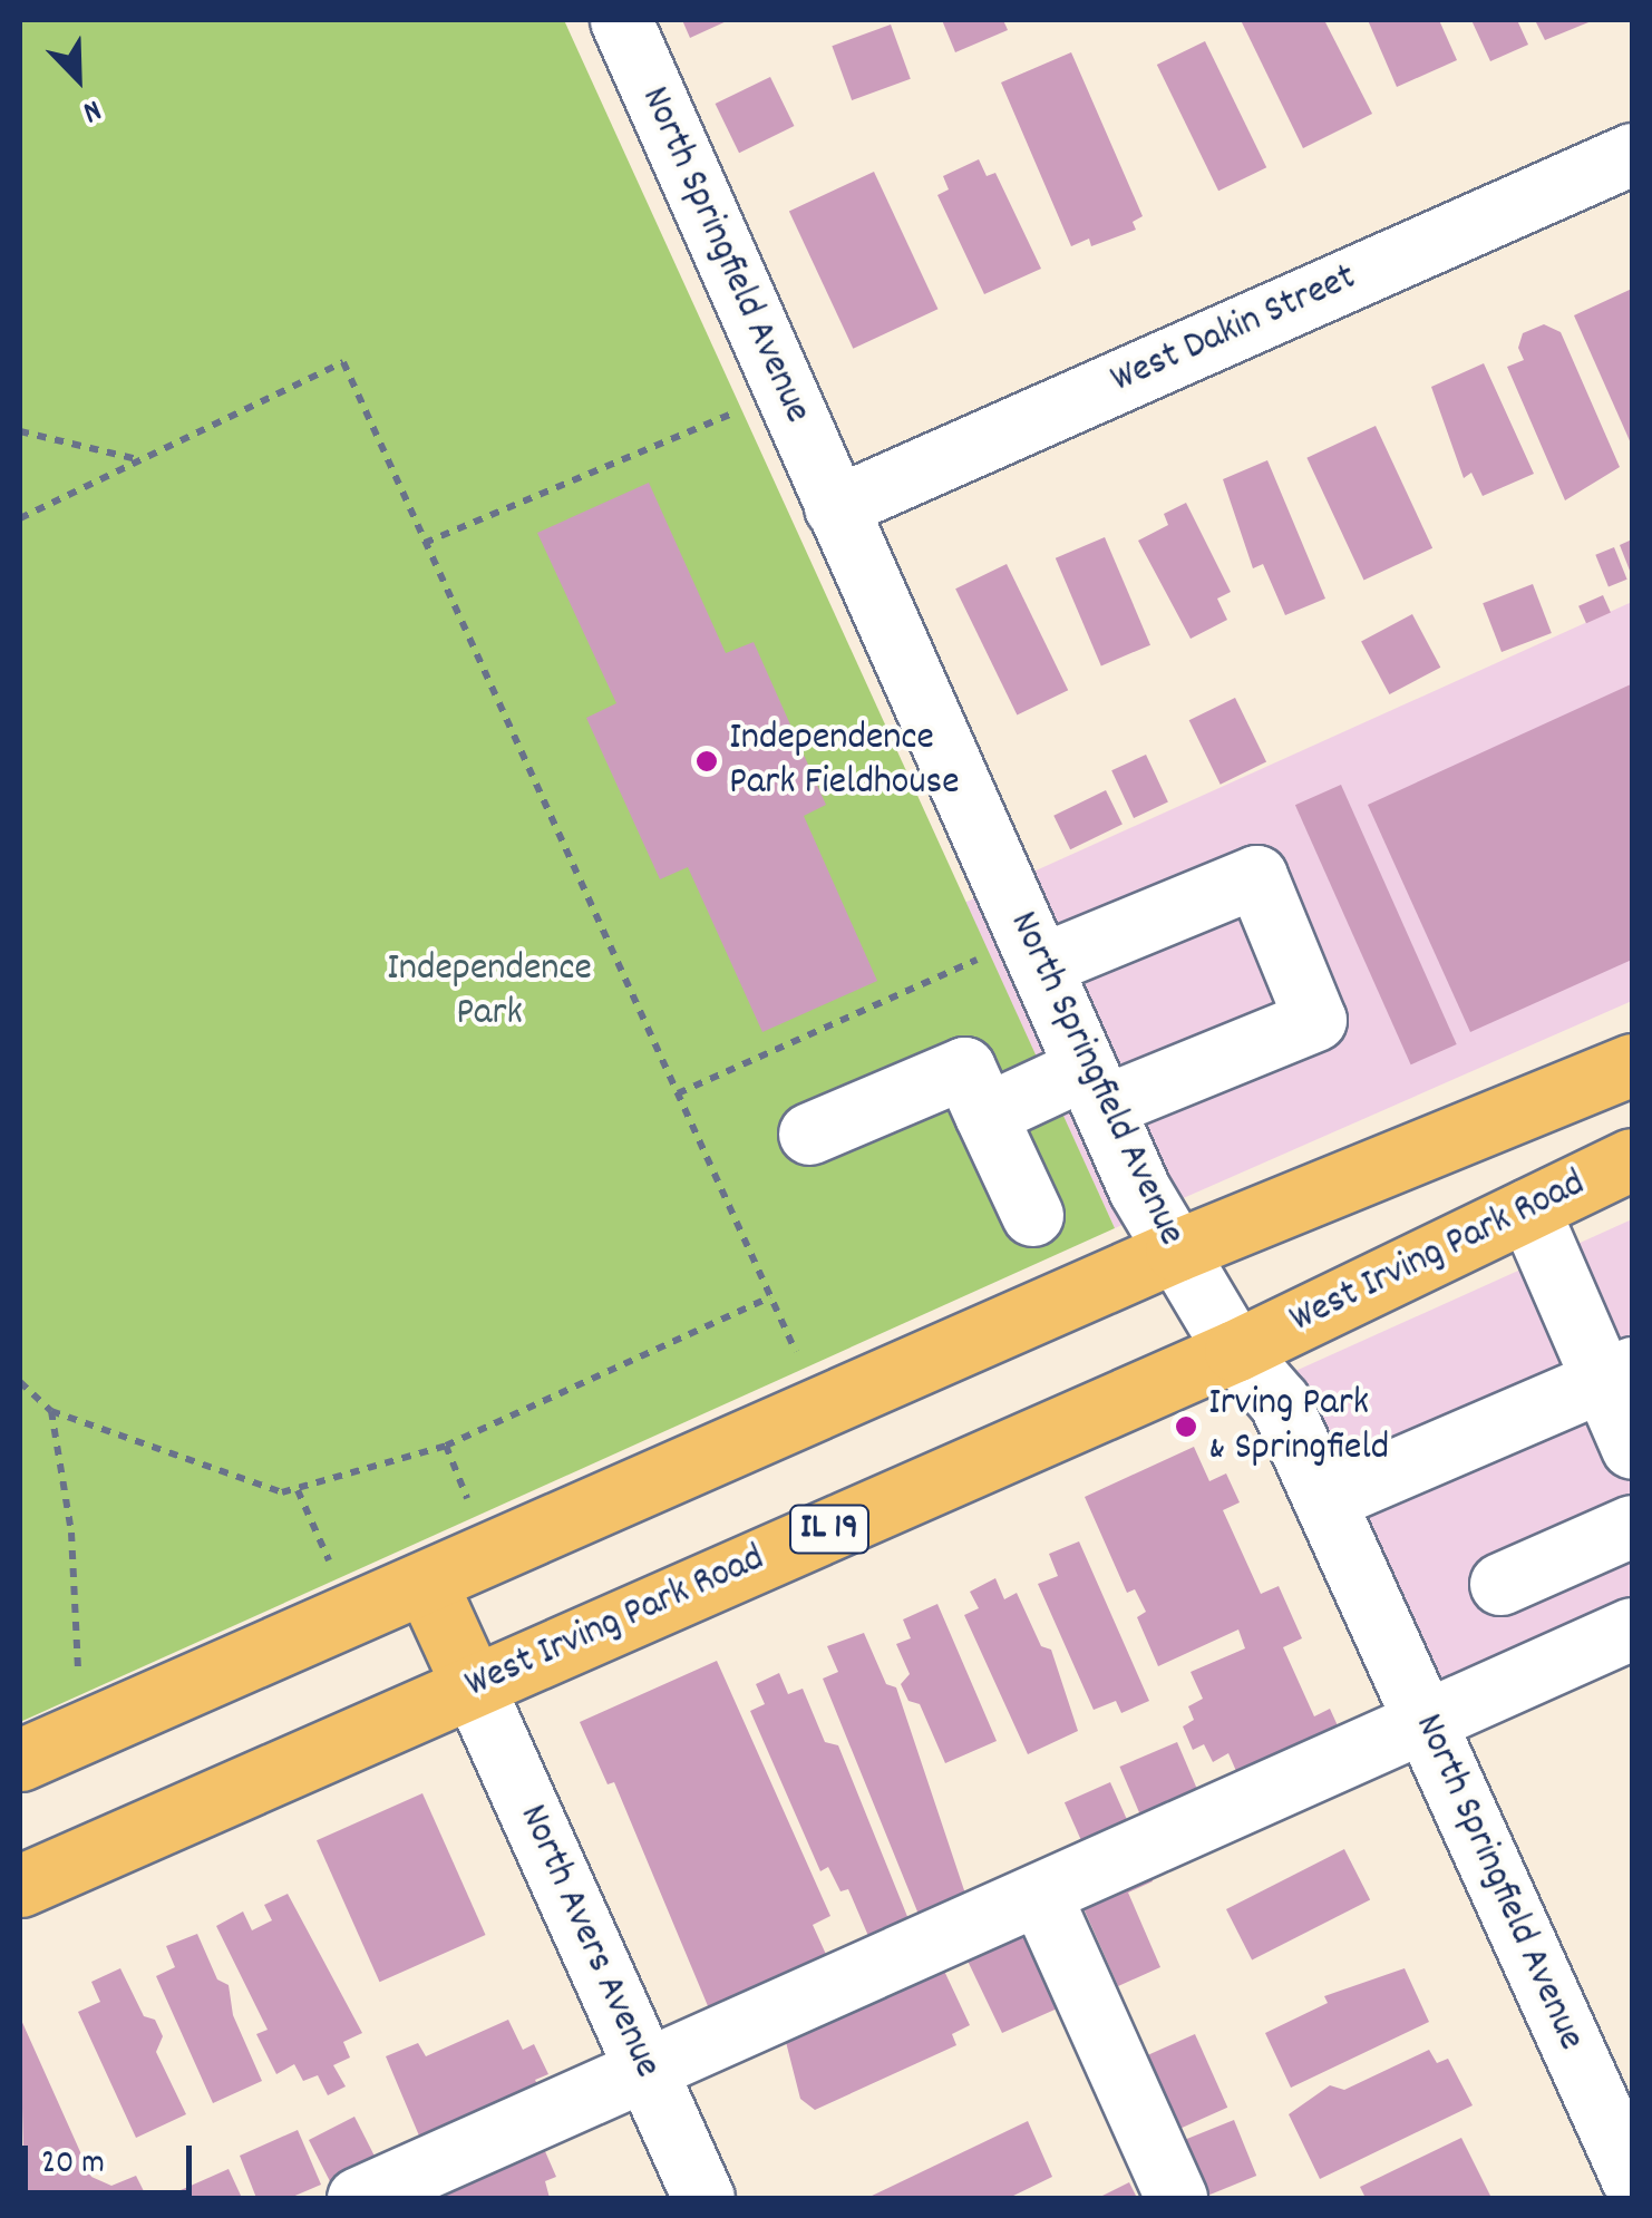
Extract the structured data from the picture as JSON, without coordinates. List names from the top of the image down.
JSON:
{
  "streets": {
    "main road": ["West Irving Park Road", "IL 19"],
    "street": ["North Springfield Avenue", "West Dakin Street", "North Avers Avenue"]
  },
  "crossings": [
    ["North Springfield Avenue", "West Dakin Street"],
    ["North Springfield Avenue", "West Irving Park Road"],
    ["West Irving Park Road", "North Avers Avenue"]
  ],
  "parks": ["Independence Park"],
  "places": ["Independence Park Fieldhouse", "Irving Park & Springfield"],
  "scale_bar": "20 m",
  "north": "bottom right"
}
